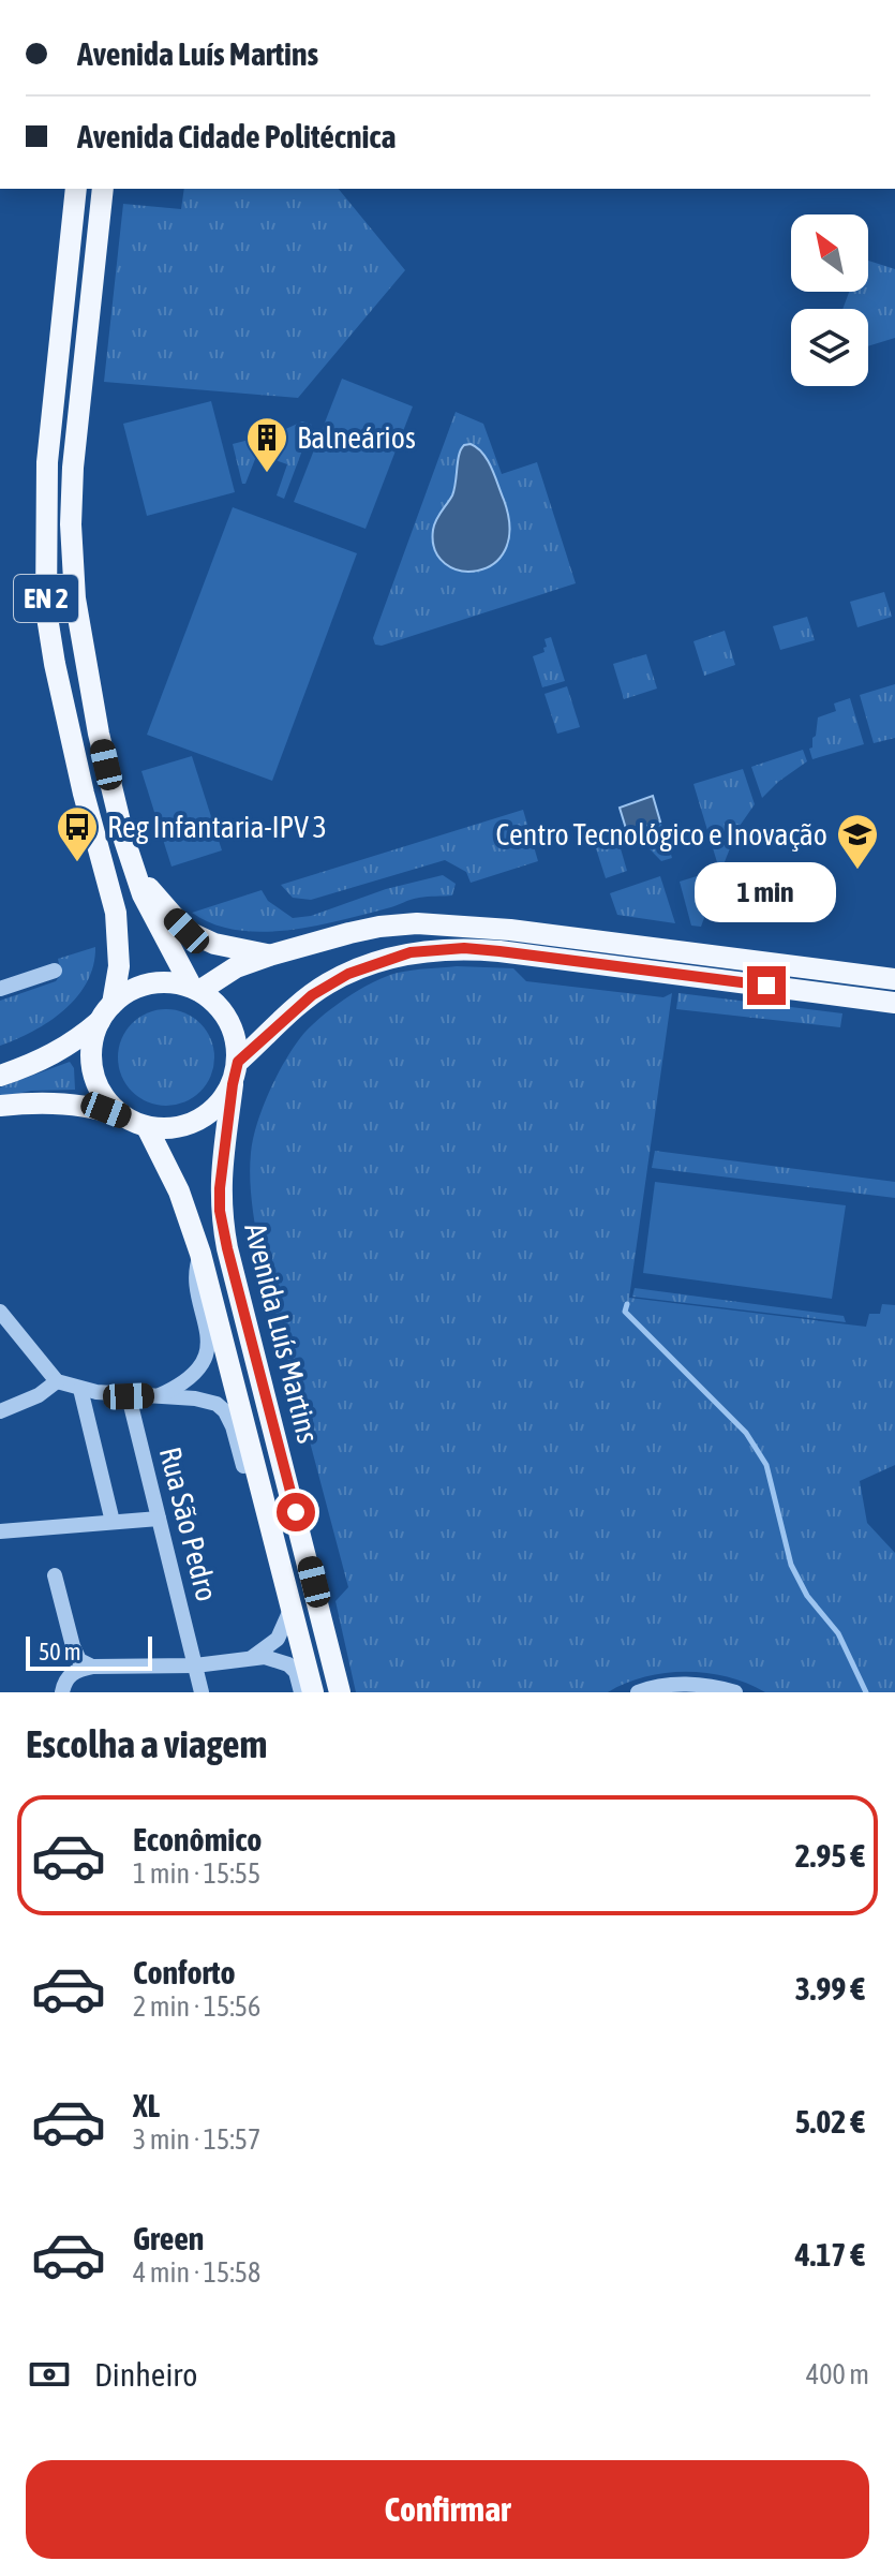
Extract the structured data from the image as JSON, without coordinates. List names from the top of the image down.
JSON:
{
  "streets": {
    "main road": ["EN 2", "Avenida Luís Martins"],
    "street": ["Rua São Pedro"]
  },
  "crossings": [
    ["EN 2", "Avenida Luís Martins"]
  ],
  "places": {
    "building": ["Balneários"],
    "bus stop": ["Reg Infantaria-IPV 3"],
    "school or university": ["Centro Tecnológico e Inovação"]
  },
  "scale_bar": "50 m",
  "north": "top left",
  "page": {
    "banner": ["Avenida Luís Martins", "Avenida Cidade Politécnica"],
    "bubble": "1 min",
    "scale": "50 m",
    "heading": "Escolha a viagem",
    "list": [
      {
        "name": "Econômico",
        "note": "1 min · 15:55",
        "value": "2.95 €"
      },
      {
        "name": "Conforto",
        "note": "2 min · 15:56",
        "value": "3.99 €"
      },
      {
        "name": "XL",
        "note": "3 min · 15:57",
        "value": "5.02 €"
      },
      {
        "name": "Green",
        "note": "4 min · 15:58",
        "value": "4.17 €"
      }
    ],
    "pay": ["Dinheiro", "400 m"],
    "buttons": "Confirmar"
  }
}
